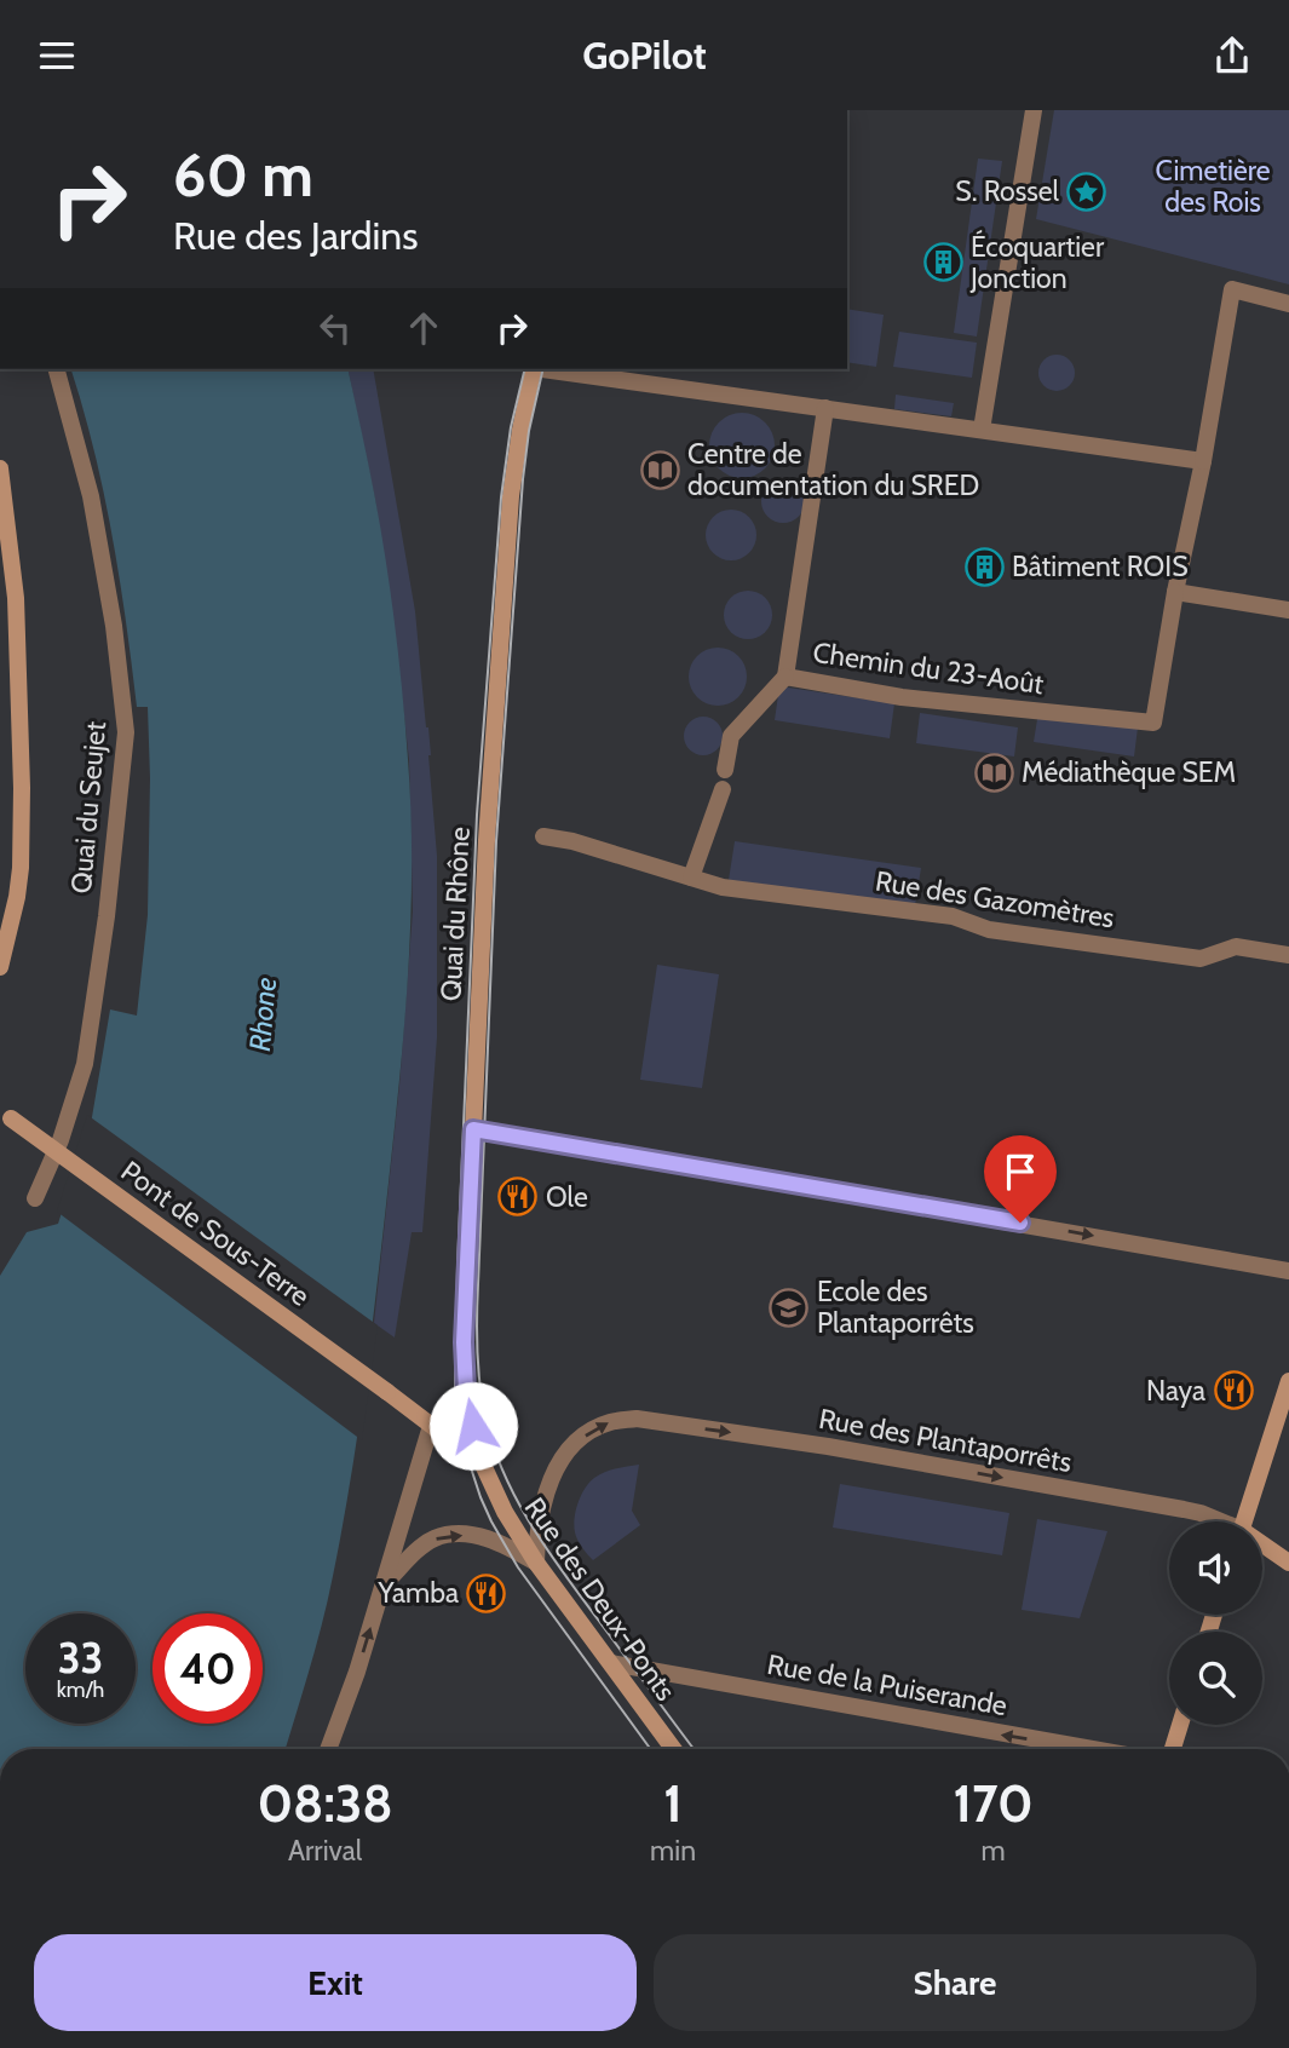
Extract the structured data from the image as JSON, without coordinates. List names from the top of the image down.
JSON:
{
  "streets": {
    "street": [
      "Chemin du 23-Août",
      "Quai du Seujet",
      "Rue des Gazomètres",
      "Quai du Rhône",
      "Pont de Sous-Terre",
      "Rue des Plantaporrêts",
      "Rue des Deux-Ponts",
      "Rue de la Puiserande"
    ]
  },
  "crossings": [
    ["Quai du Rhône", "Pont de Sous-Terre"],
    ["Quai du Rhône", "Rue des Deux-Ponts"],
    ["Pont de Sous-Terre", "Rue des Deux-Ponts"],
    ["Rue des Plantaporrêts", "Rue des Deux-Ponts"],
    ["Rue des Deux-Ponts", "Rue de la Puiserande"]
  ],
  "one_way": ["Rue des Plantaporrêts", "Rue de la Puiserande"],
  "water": ["Rhone"],
  "parks": ["Cimetière des Rois"],
  "places": {
    "place": ["S. Rossel"],
    "building": ["Écoquartier Jonction", "Bâtiment ROIS"],
    "library": ["Centre de documentation du SRED", "Médiathèque SEM"],
    "restaurant": ["Ole", "Naya", "Yamba"],
    "school or university": ["Ecole des Plantaporrêts"]
  },
  "page": {
    "header": "GoPilot",
    "turn": ["60 m", "Rue des Jardins"],
    "speed": "33 km/h",
    "limit": "40",
    "eta": [
      "08:38",
      "Arrival",
      "1",
      "min",
      "170",
      "m"
    ],
    "buttons": ["Exit", "Share"]
  }
}
